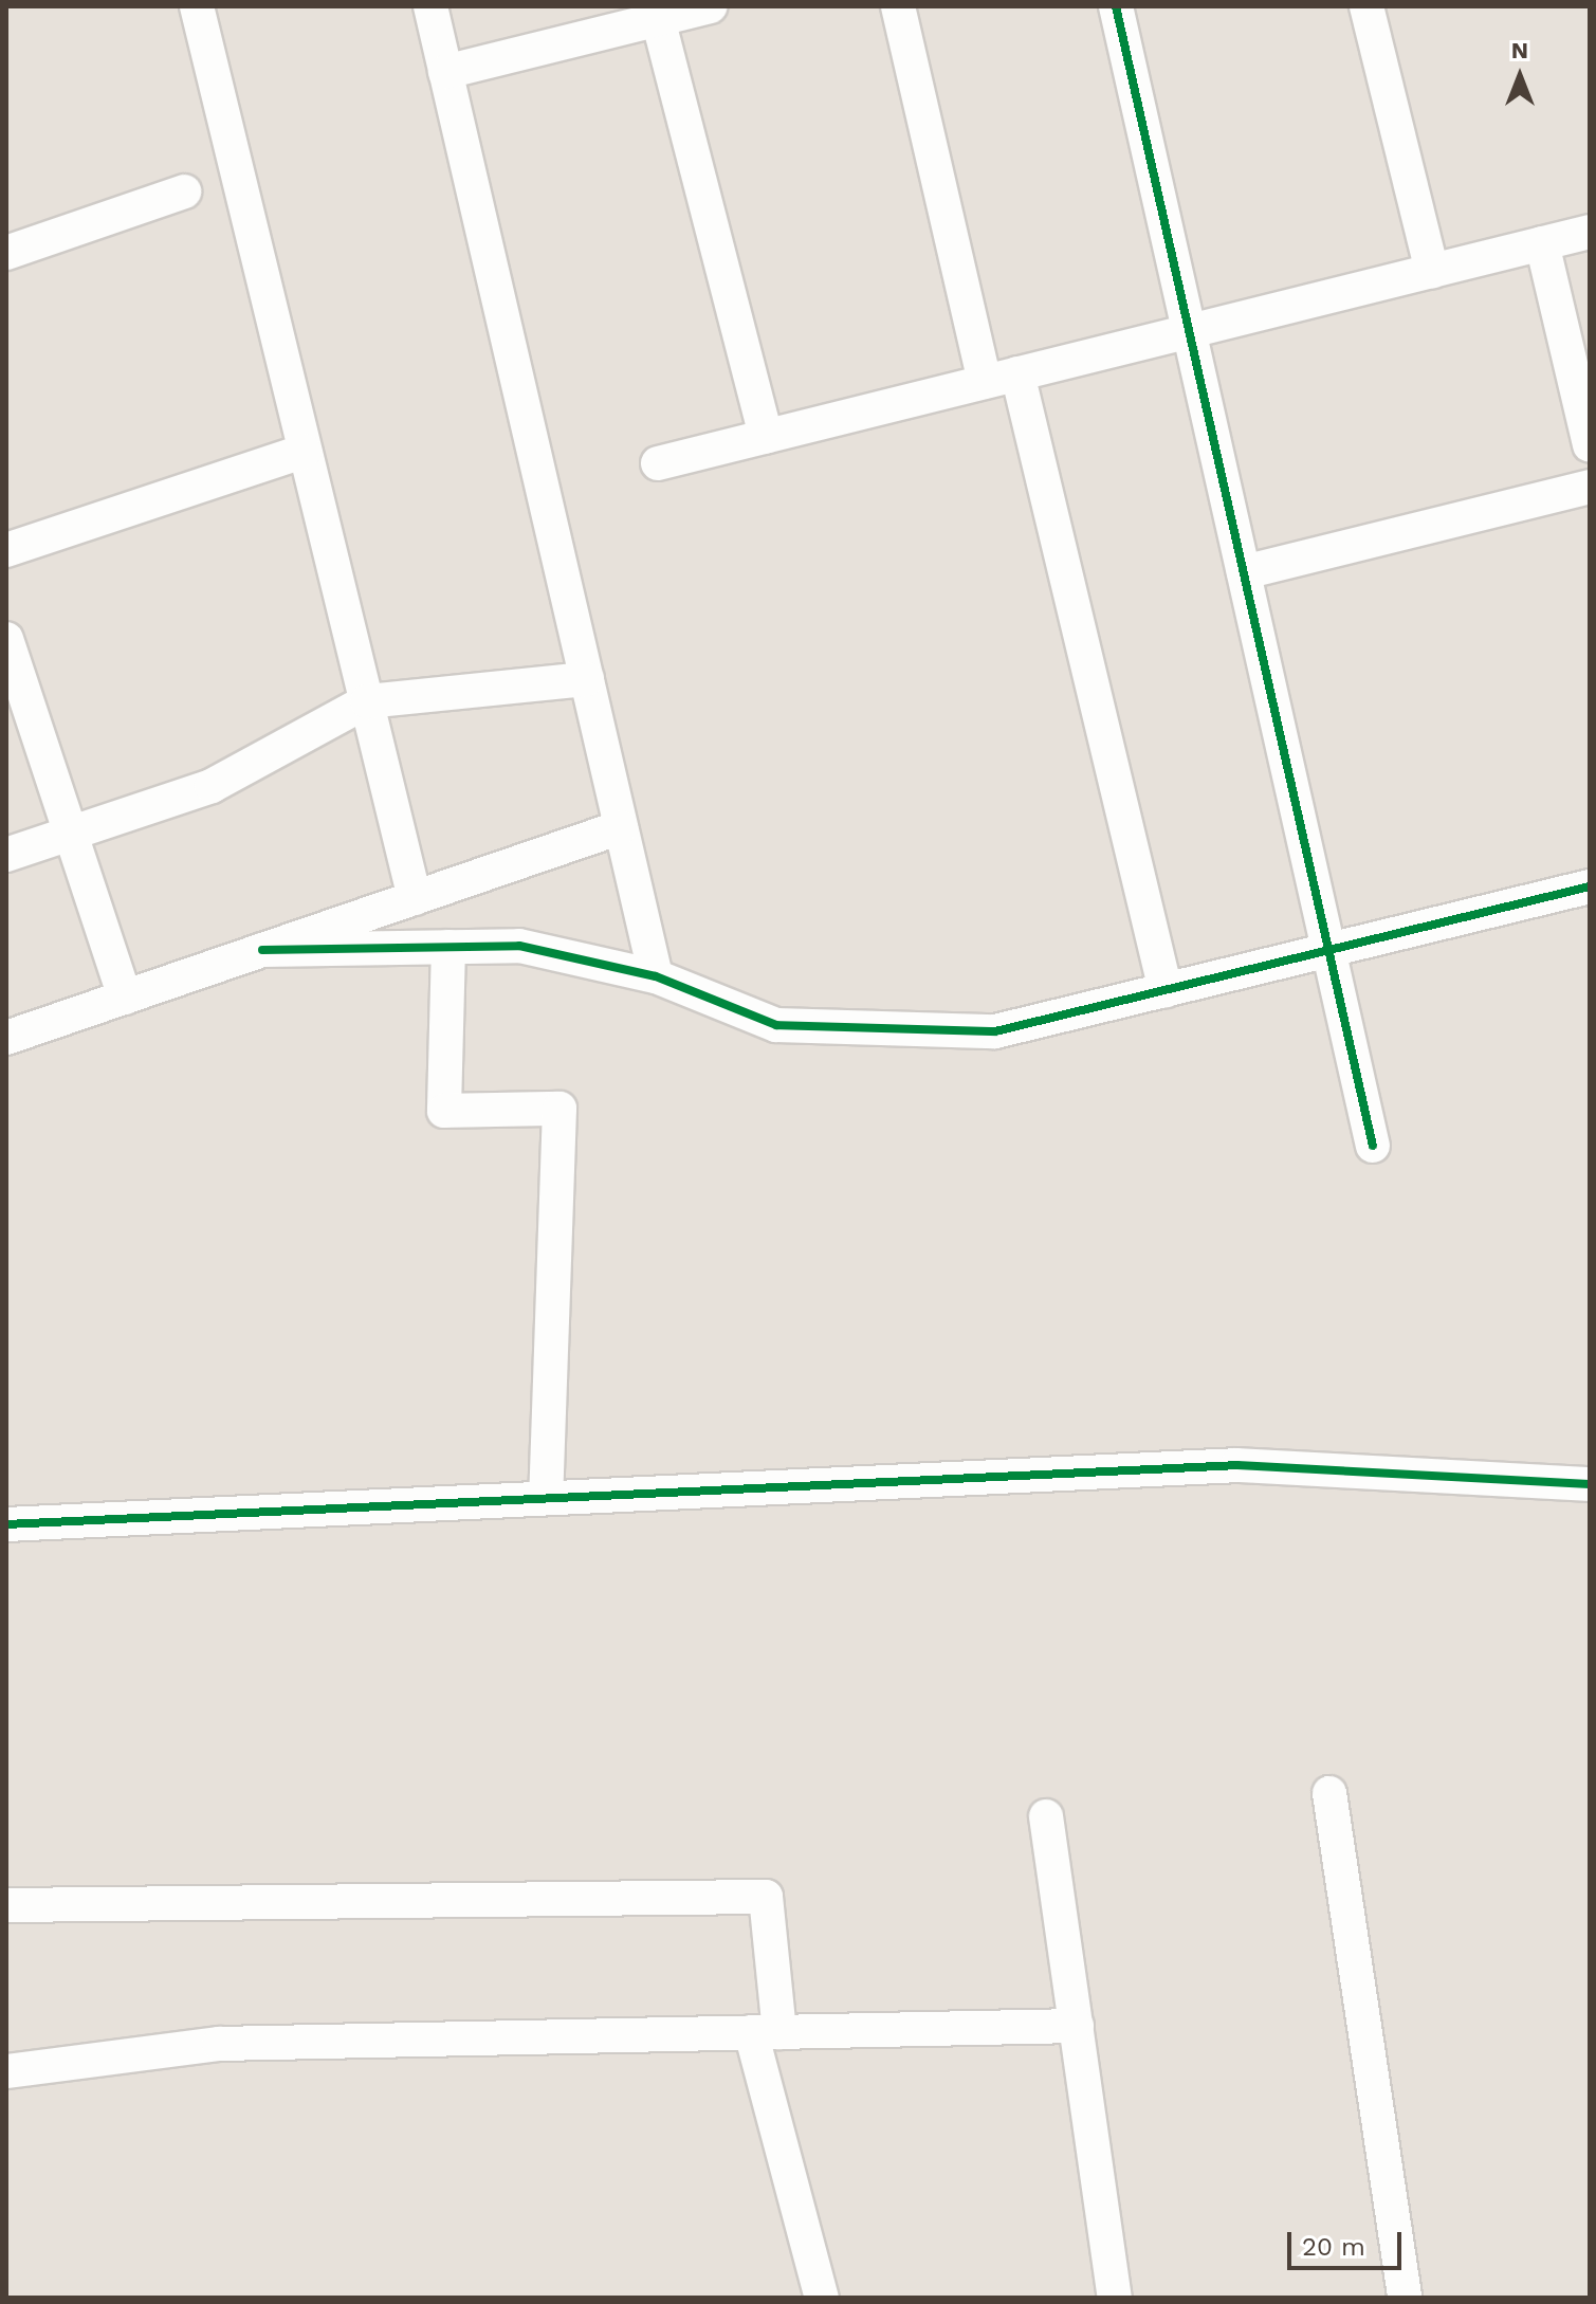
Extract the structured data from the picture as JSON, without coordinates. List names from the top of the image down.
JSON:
{
  "scale_bar": "20 m",
  "north": "top"
}
